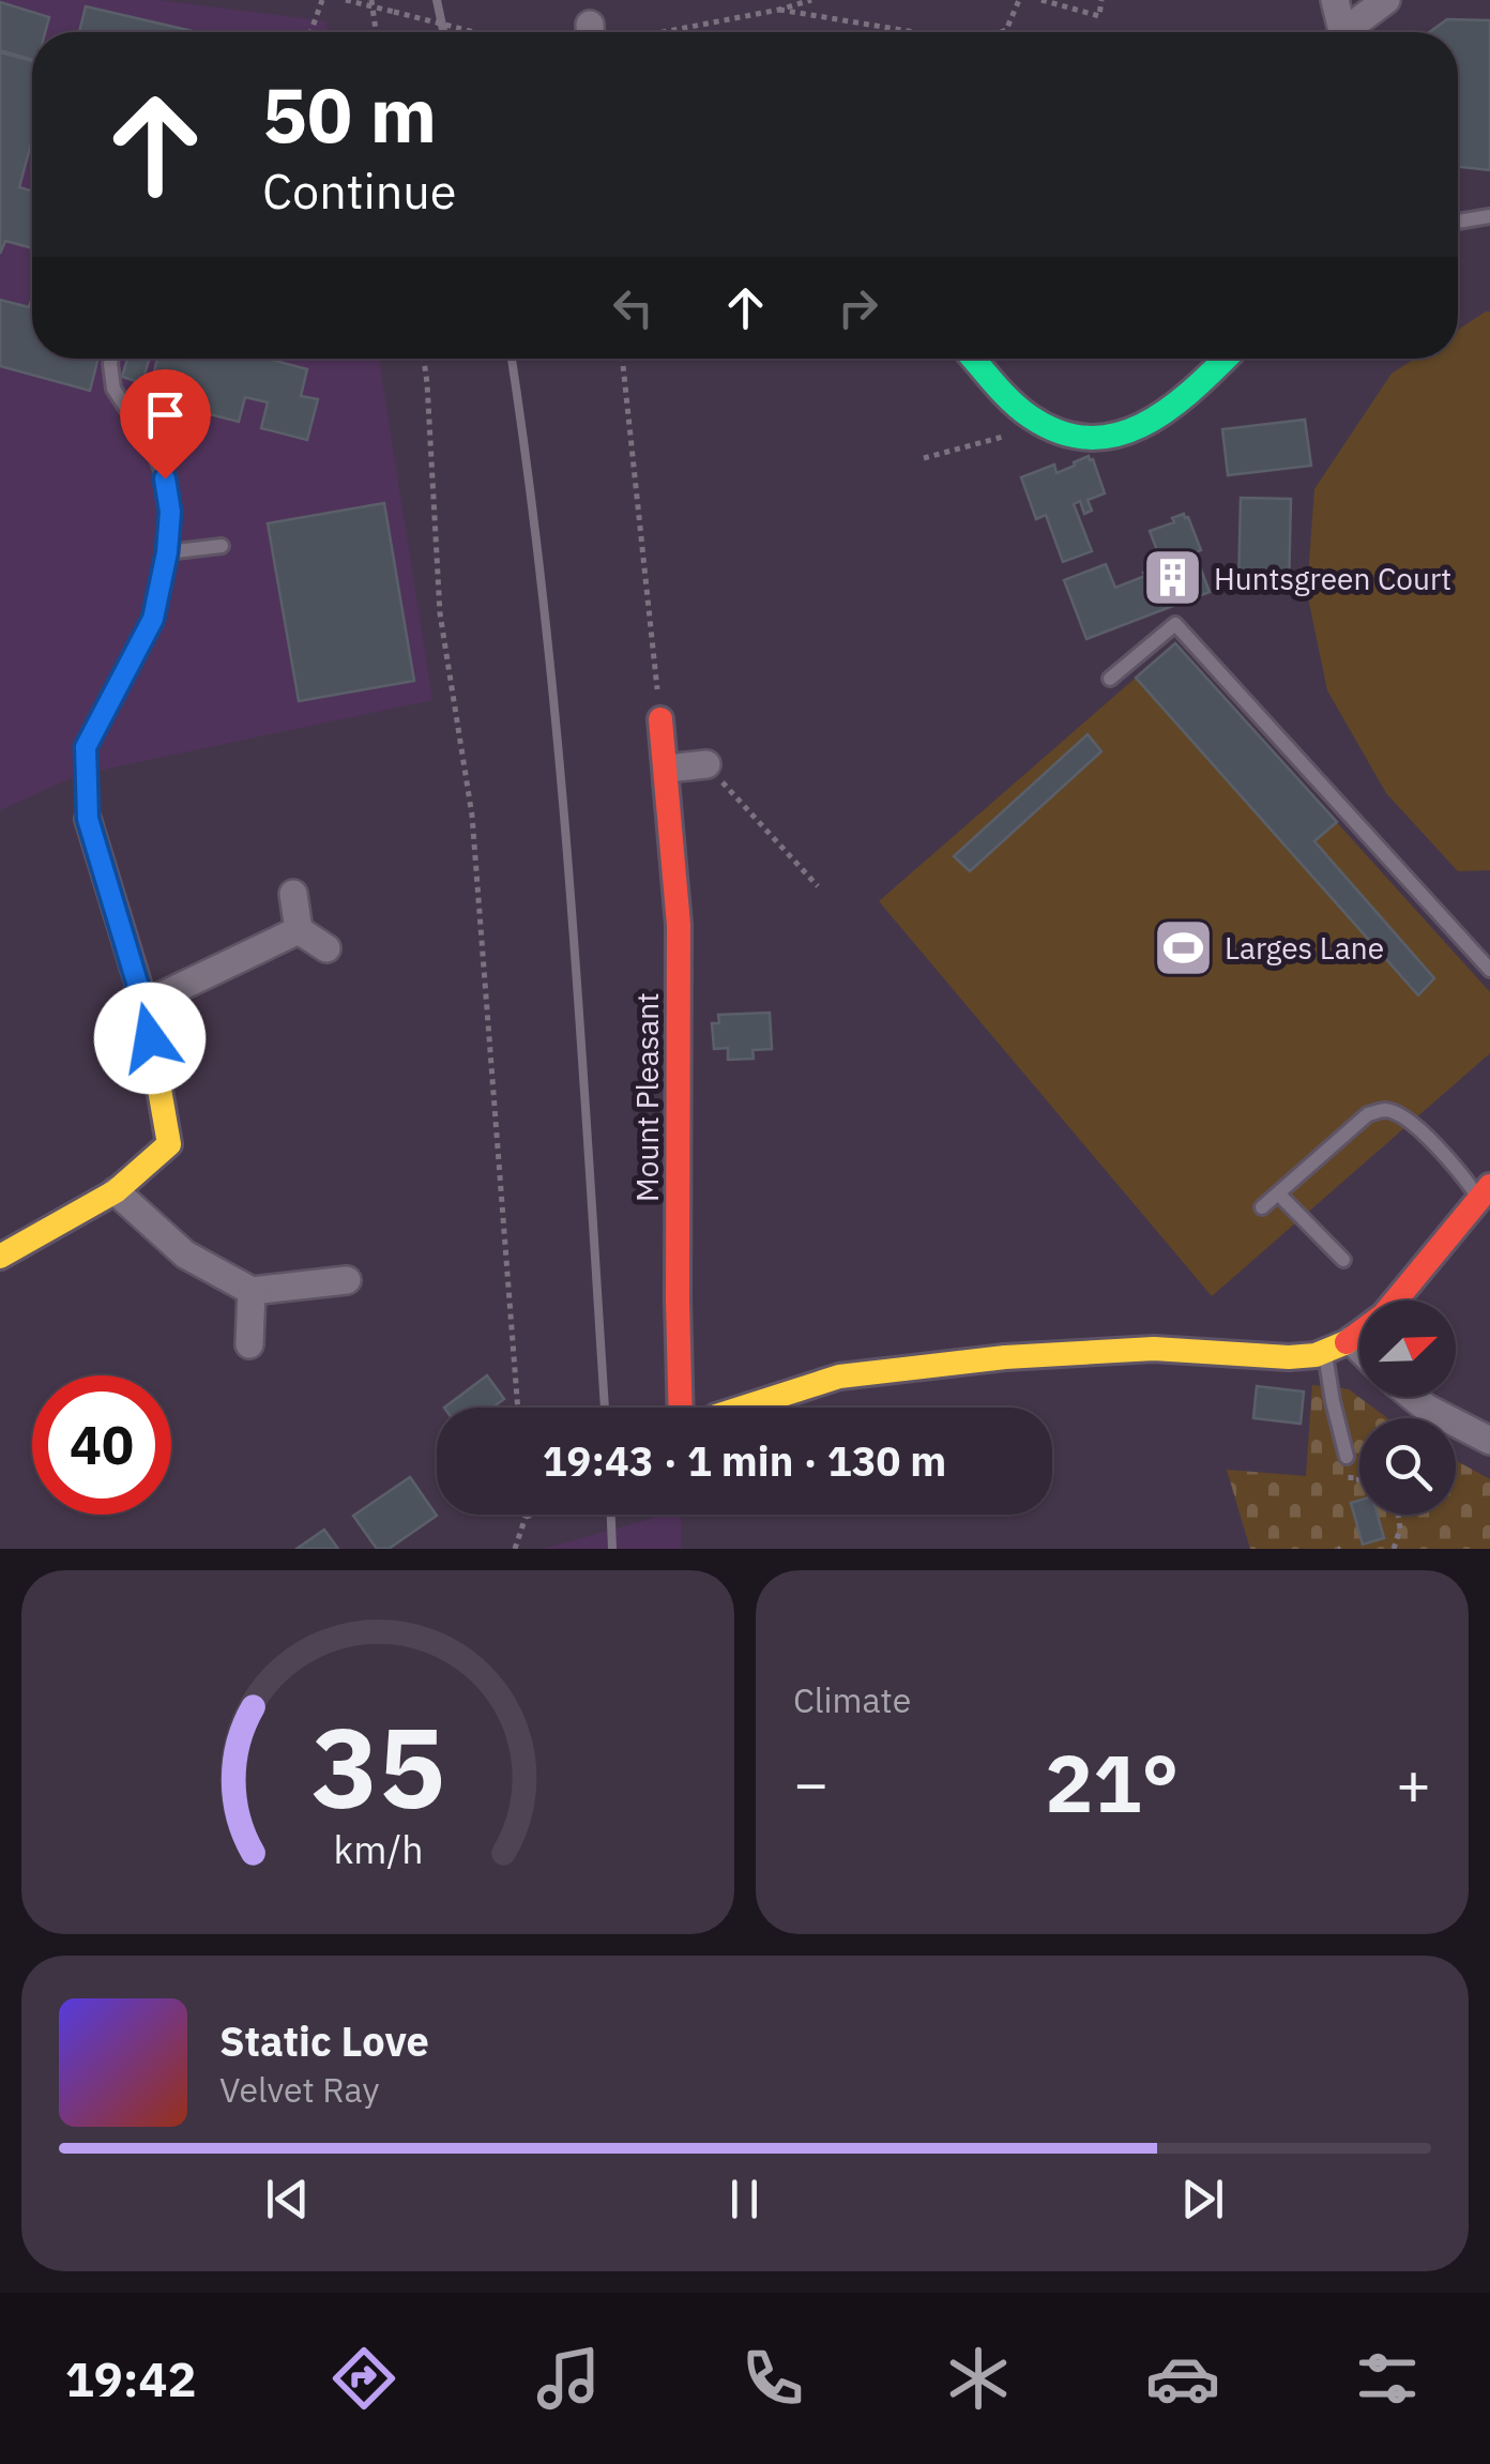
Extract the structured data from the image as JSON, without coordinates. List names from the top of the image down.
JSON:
{
  "streets": {
    "street": ["Mount Pleasant"]
  },
  "places": {
    "building": ["Huntsgreen Court"],
    "sports": ["Larges Lane"]
  },
  "north": "top right",
  "page": {
    "turn": ["50 m", "Continue"],
    "limit": "40",
    "trip": "19:43 · 1 min · 130 m",
    "tile": "Climate",
    "heat": ["−", "21°", "+"],
    "song": ["Static Love", "Velvet Ray"],
    "tabs": "19:42",
    "gauge": ["35", "km/h"]
  }
}
